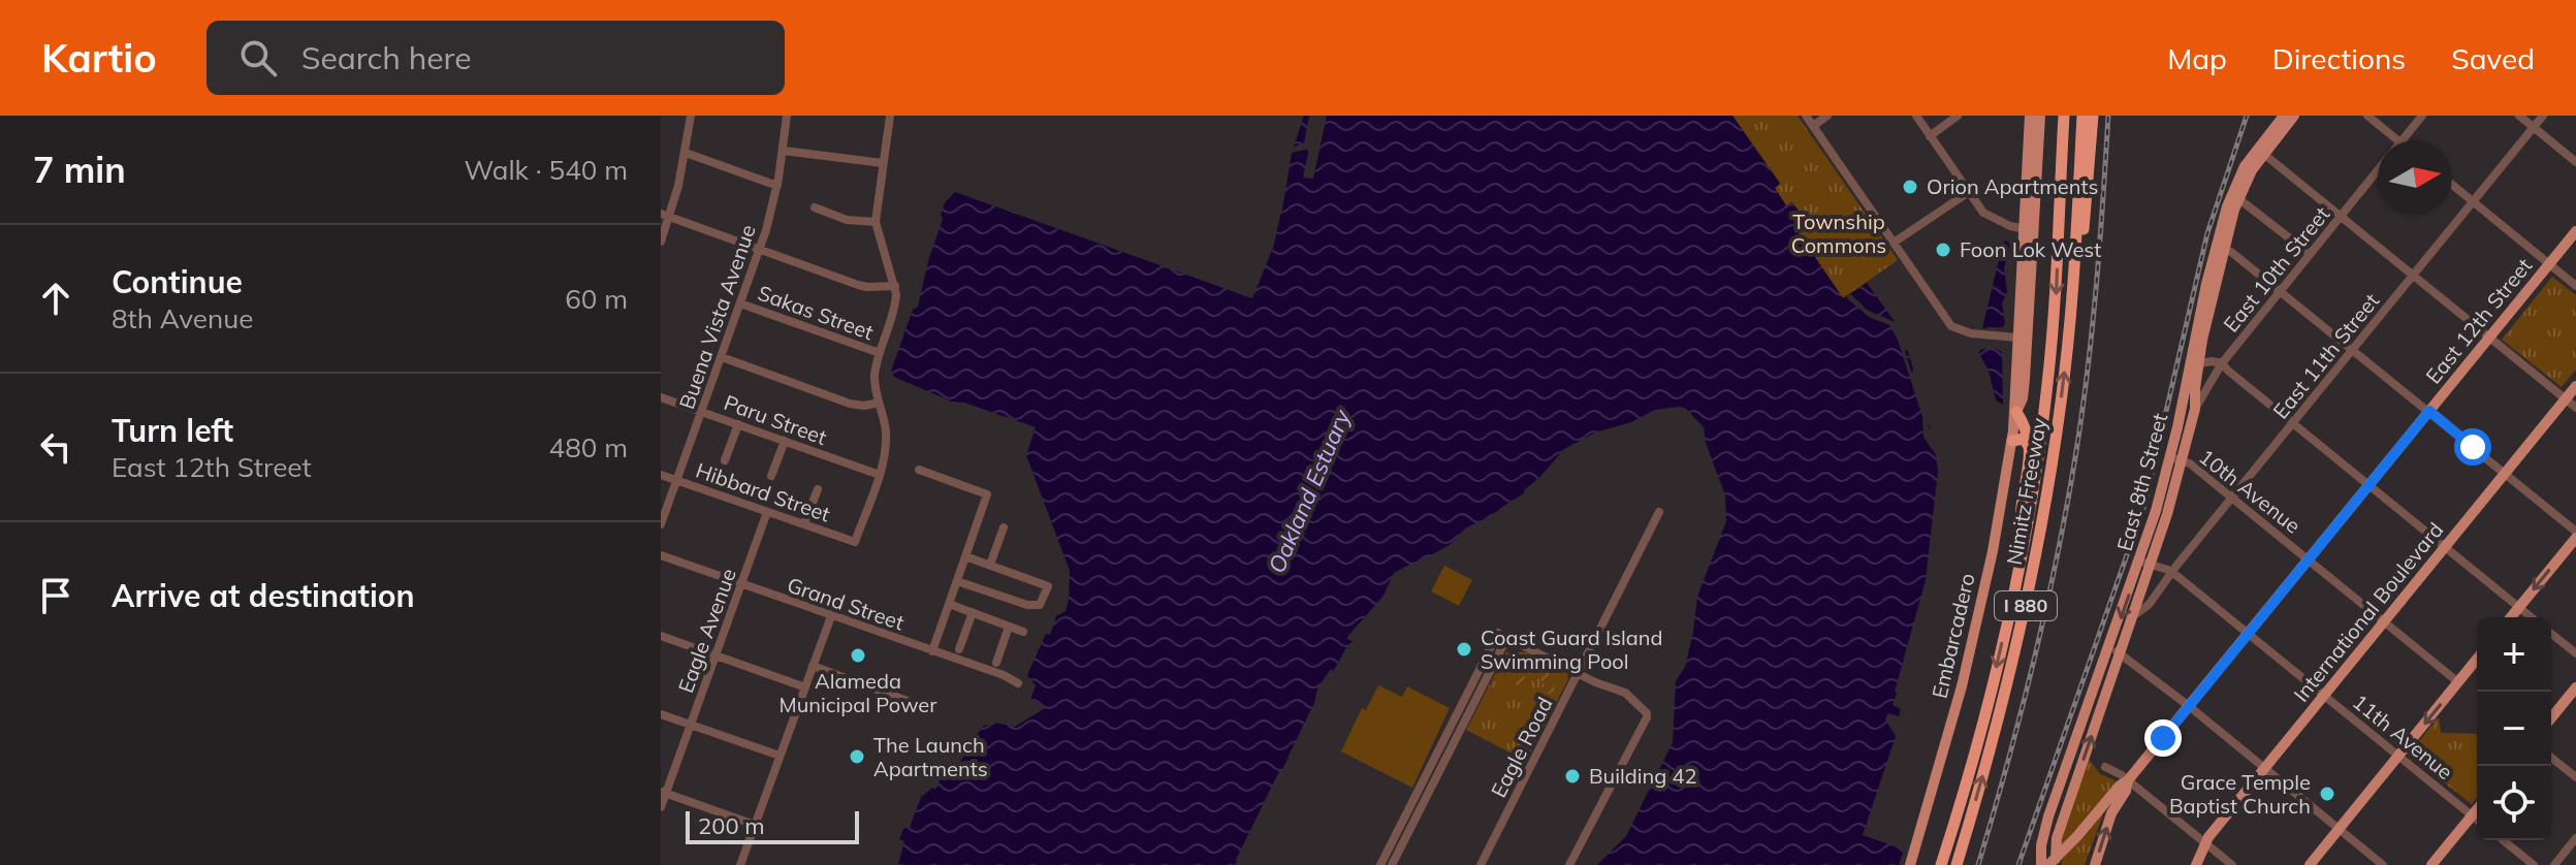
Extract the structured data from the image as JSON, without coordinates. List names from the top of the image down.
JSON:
{
  "streets": {
    "highway": ["Nimitz Freeway", "I 880"],
    "main road": [
      "East 12th Street",
      "East 8th Street",
      "International Boulevard",
      "Embarcadero"
    ],
    "street": [
      "East 10th Street",
      "Sakas Street",
      "Buena Vista Avenue",
      "East 11th Street",
      "Paru Street",
      "10th Avenue",
      "Hibbard Street",
      "Grand Street",
      "Eagle Avenue",
      "11th Avenue",
      "Eagle Road"
    ]
  },
  "crossings": [
    ["East 10th Street", "East 8th Street"],
    ["Sakas Street", "Buena Vista Avenue"],
    ["Buena Vista Avenue", "Paru Street"],
    ["Buena Vista Avenue", "Hibbard Street"],
    ["East 12th Street", "East 8th Street"],
    ["East 12th Street", "10th Avenue"],
    ["East 12th Street", "11th Avenue"],
    ["East 11th Street", "East 8th Street"],
    ["East 11th Street", "10th Avenue"],
    ["East 11th Street", "11th Avenue"],
    ["Paru Street", "Hibbard Street"],
    ["East 8th Street", "10th Avenue"],
    ["East 8th Street", "11th Avenue"],
    ["10th Avenue", "International Boulevard"],
    ["Hibbard Street", "Eagle Avenue"],
    ["Grand Street", "Eagle Avenue"],
    ["International Boulevard", "11th Avenue"]
  ],
  "water": ["Oakland Estuary"],
  "parks": ["Township Commons"],
  "places": [
    "Orion Apartments",
    "Foon Lok West",
    "Coast Guard Island Swimming Pool",
    "Alameda Municipal Power",
    "The Launch Apartments",
    "Building 42",
    "Grace Temple Baptist Church"
  ],
  "scale_bar": "200 m",
  "north": "right",
  "page": {
    "header": "Kartio",
    "search": "Search here",
    "nav": ["Map", "Directions", "Saved"],
    "heading": ["7 min", "Walk · 540 m"],
    "list": [
      ["Continue", "8th Avenue", "60 m"],
      ["Turn left", "East 12th Street", "480 m"],
      "Arrive at destination"
    ],
    "map_buttons": ["+", "−"],
    "scale": "200 m"
  }
}
